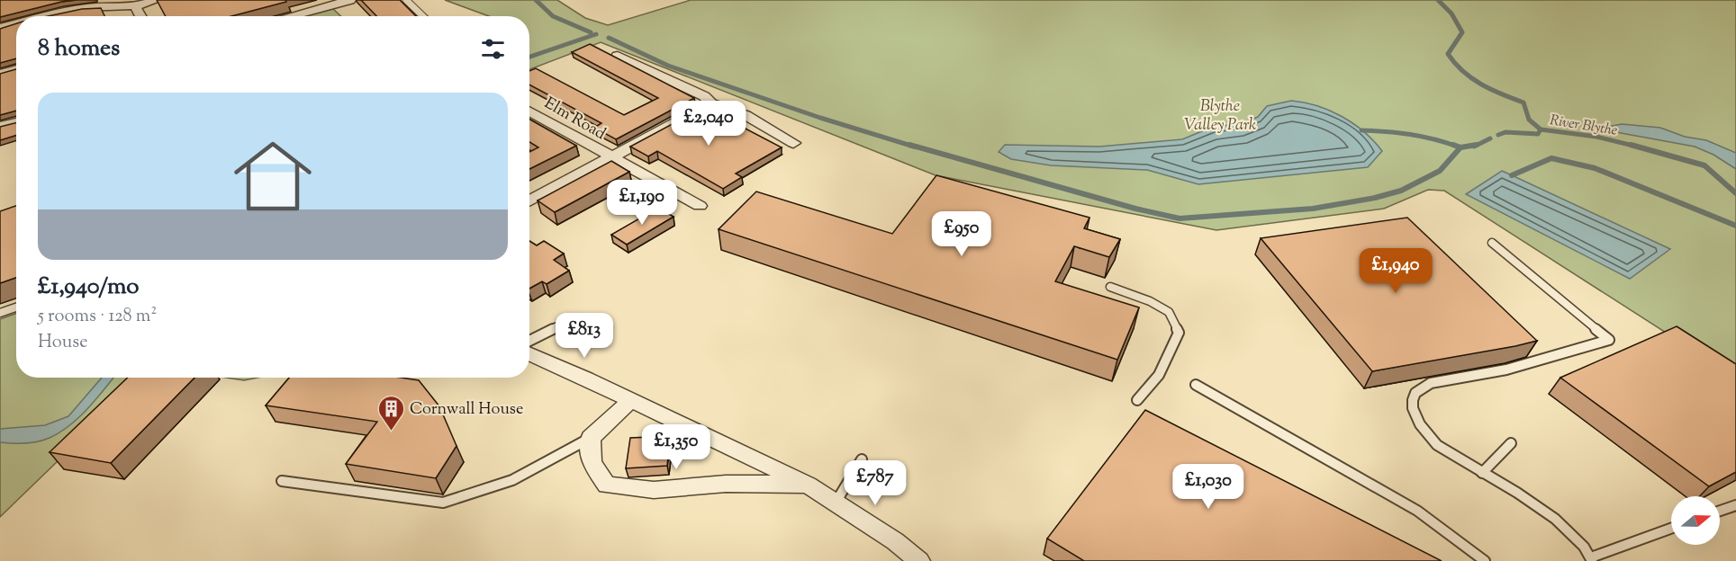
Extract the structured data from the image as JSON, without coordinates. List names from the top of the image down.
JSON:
{
  "streets": {
    "street": ["Elm Road"]
  },
  "water": ["River Blythe"],
  "parks": ["Blythe Valley Park"],
  "places": {
    "building": ["Cornwall House"]
  },
  "north": "right",
  "page": {
    "heading": "8 homes",
    "list": [
      {
        "name": "£1,940/mo",
        "note": "5 rooms · 128 m² · House"
      }
    ],
    "price": [
      "£2,040",
      "£1,190",
      "£950",
      "£1,940",
      "£813",
      "£1,350",
      "£787",
      "£1,030"
    ]
  }
}
